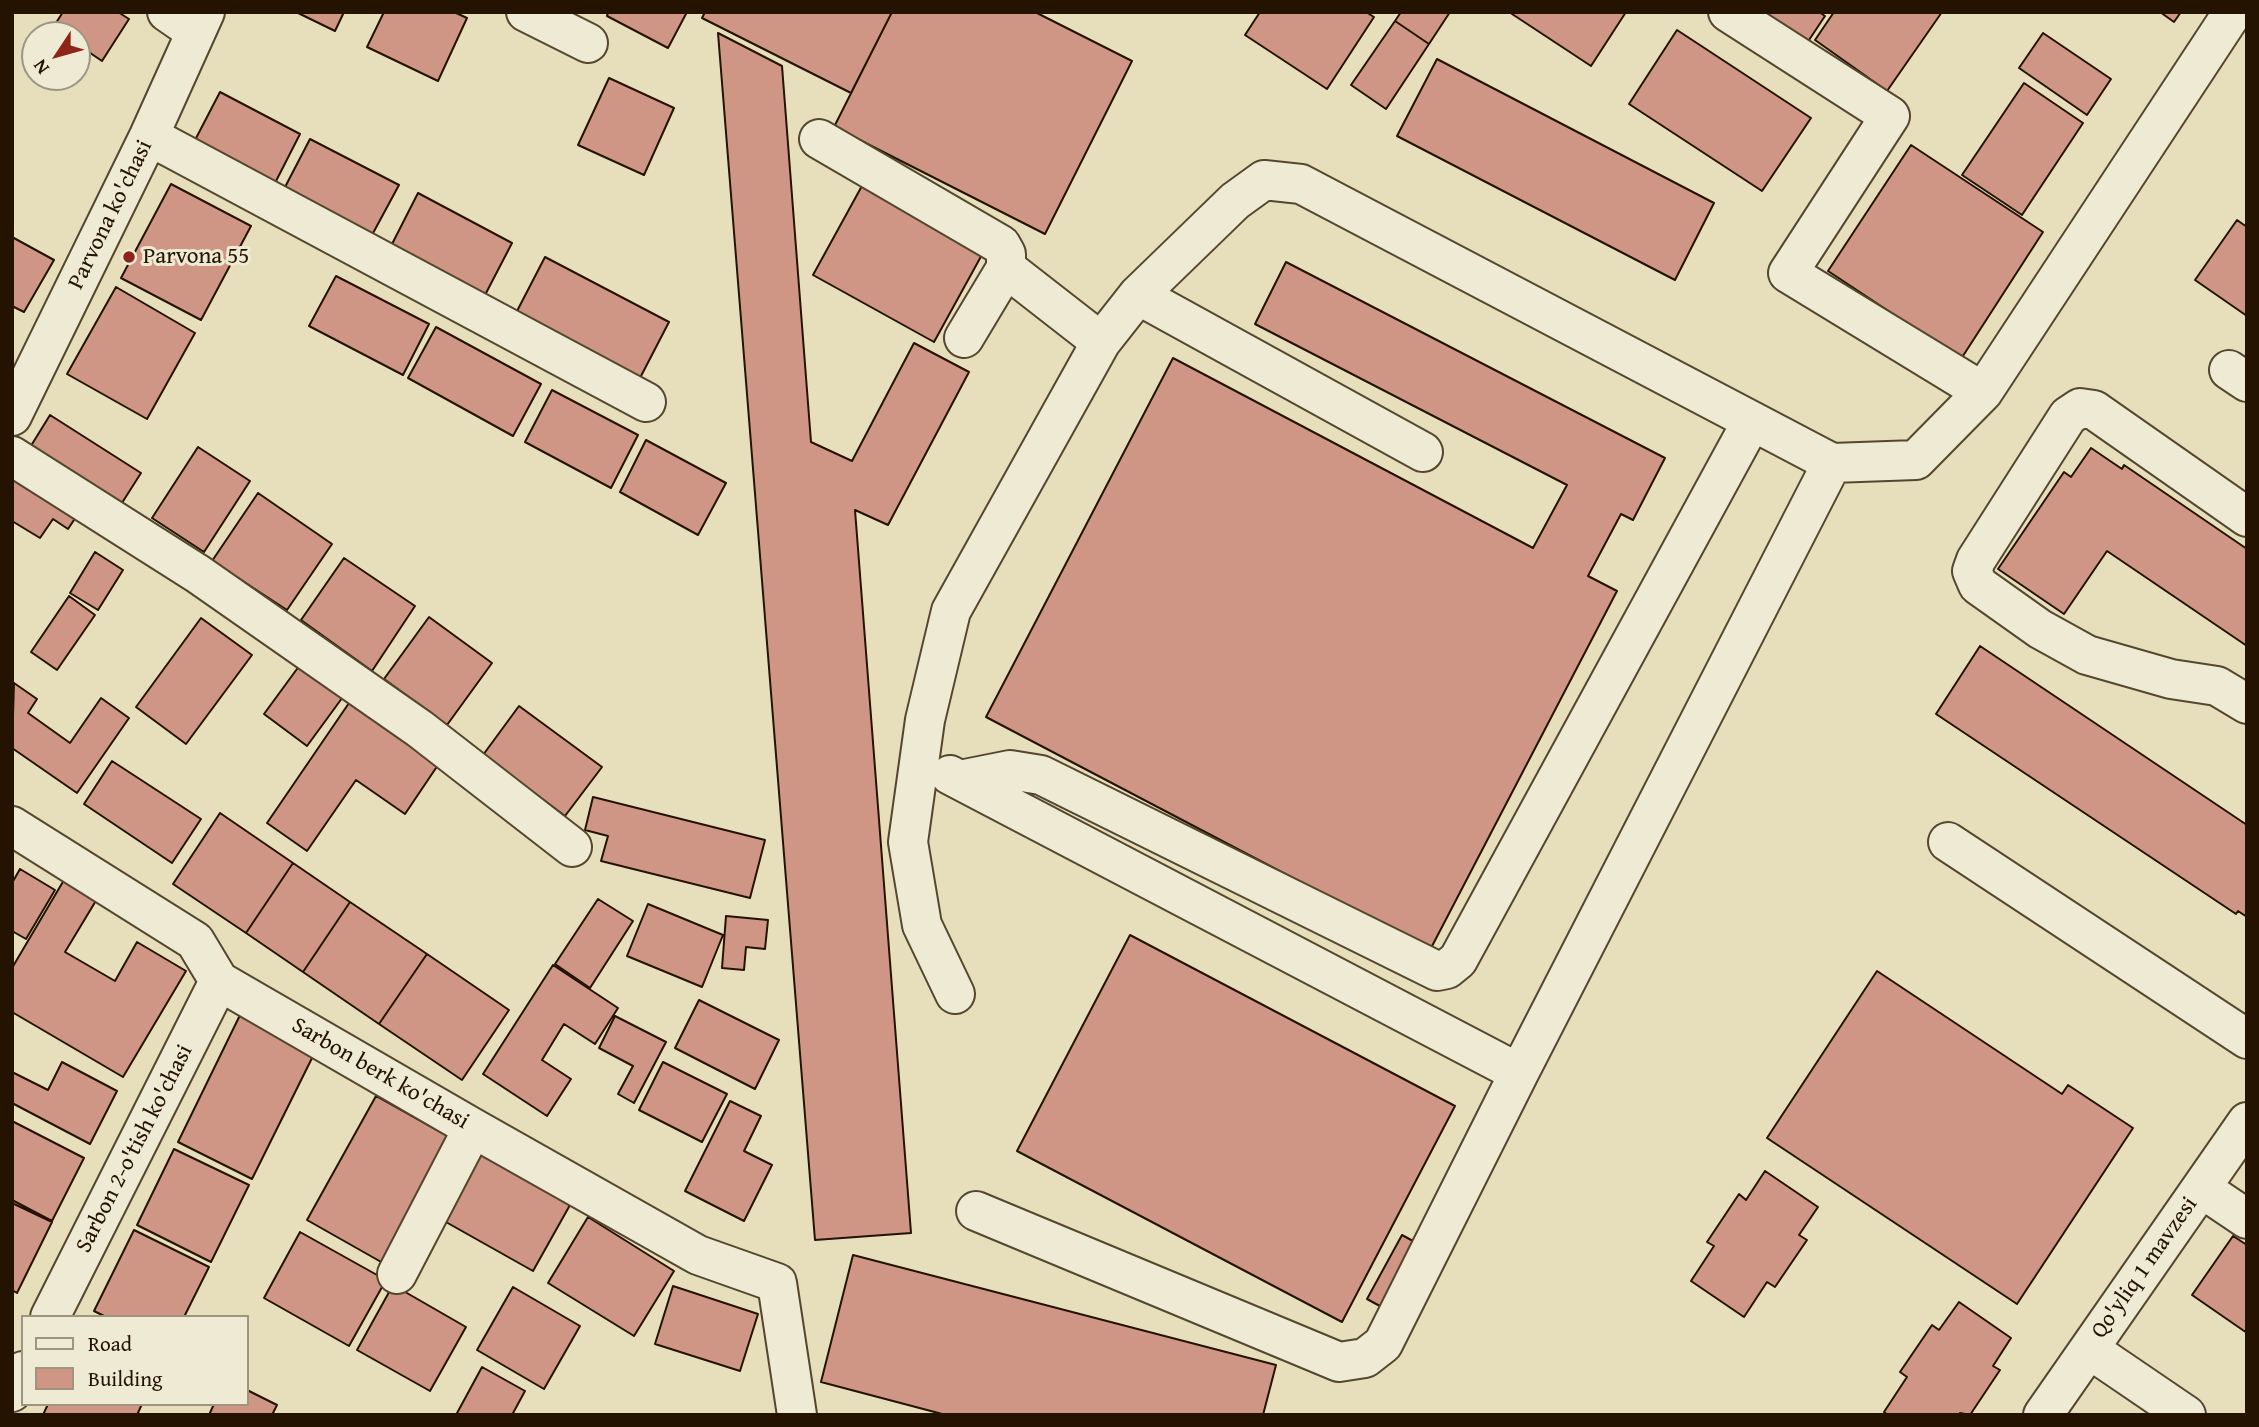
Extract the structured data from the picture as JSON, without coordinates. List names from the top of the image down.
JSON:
{
  "streets": {
    "street": [
      "Parvona ko'chasi",
      "Sarbon berk ko'chasi",
      "Sarbon 2-o'tish ko'chasi",
      "Qo'yliq 1 mavzesi"
    ]
  },
  "crossings": [
    ["Sarbon berk ko'chasi", "Sarbon 2-o'tish ko'chasi"]
  ],
  "places": ["Parvona 55"],
  "legend": ["Road", "Building"],
  "north": "bottom left"
}
